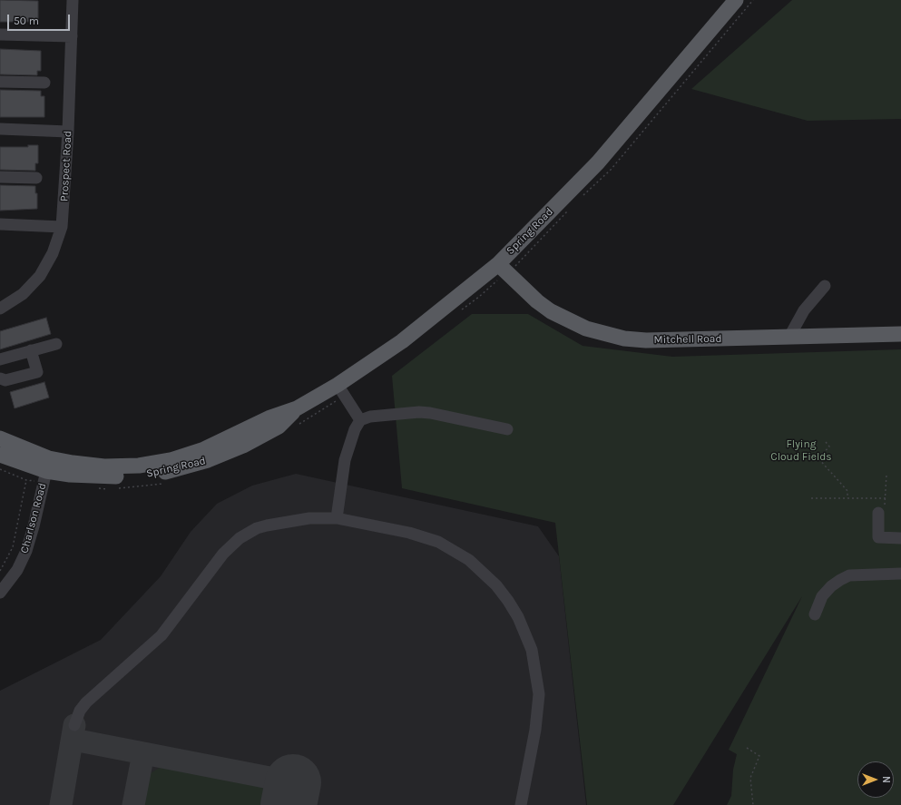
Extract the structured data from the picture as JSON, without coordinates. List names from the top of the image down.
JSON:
{
  "streets": {
    "main road": ["Spring Road", "Mitchell Road"],
    "street": ["Prospect Road", "Charlson Road"]
  },
  "crossings": [
    ["Spring Road", "Mitchell Road"],
    ["Spring Road", "Charlson Road"]
  ],
  "parks": ["Flying Cloud Fields"],
  "scale_bar": "50 m",
  "north": "right"
}
